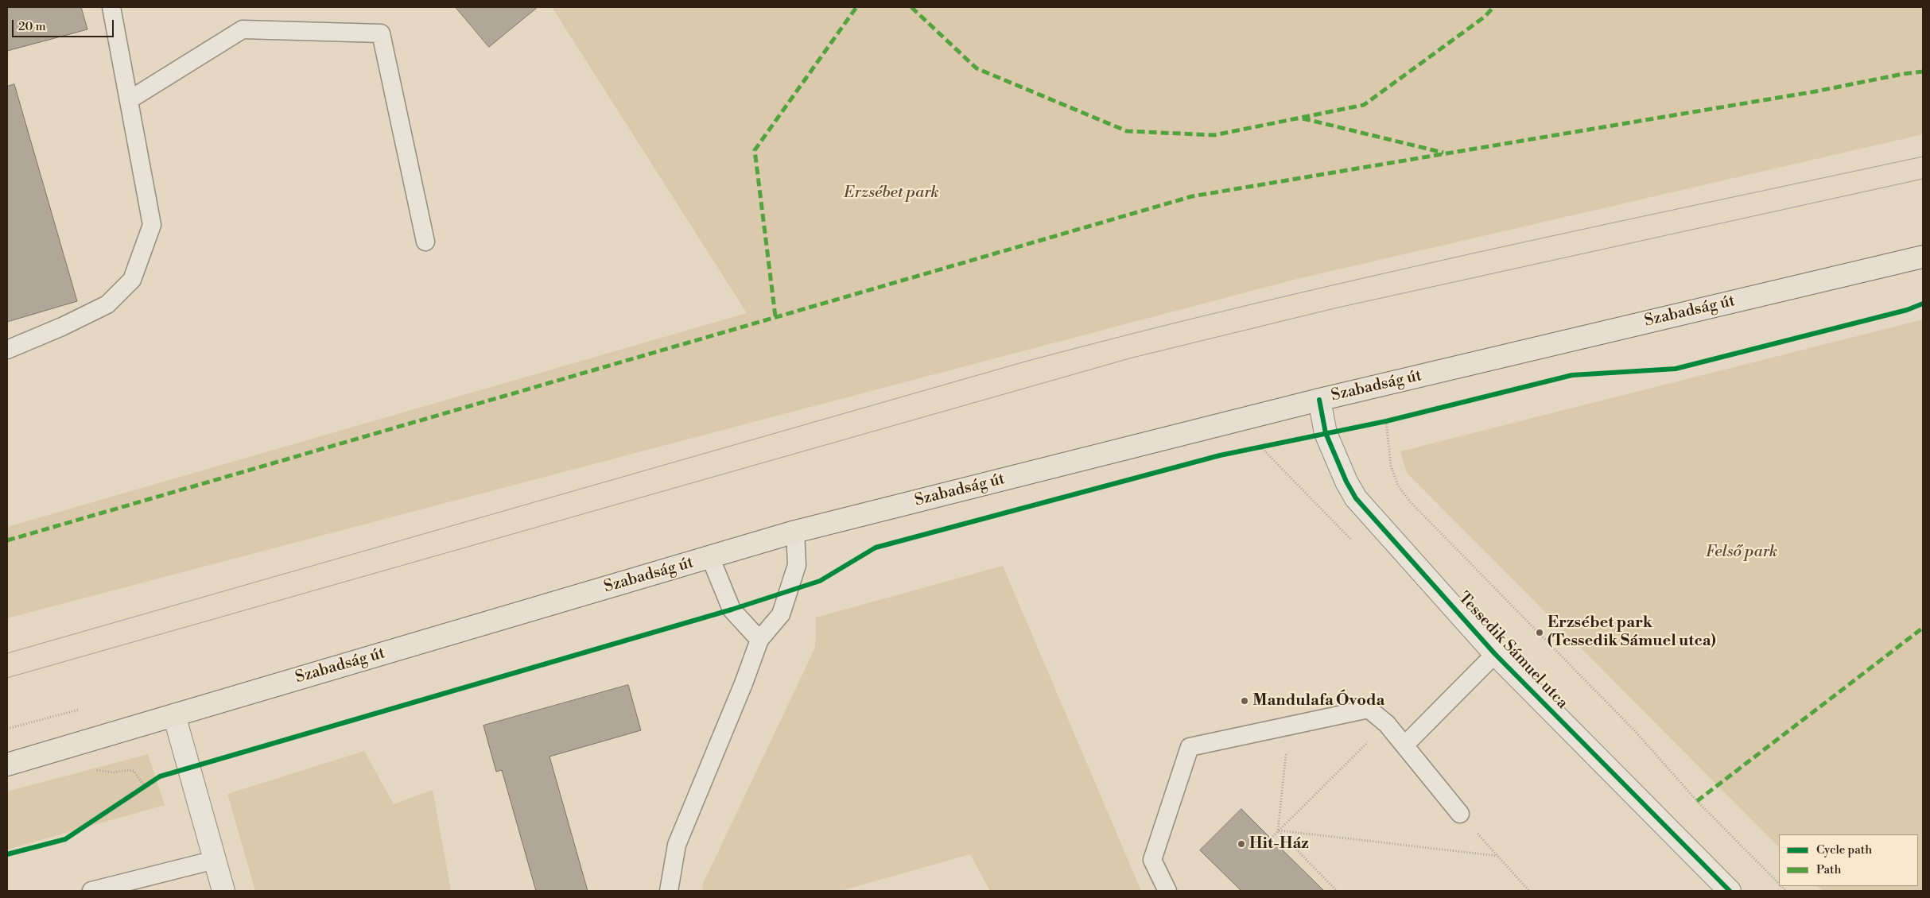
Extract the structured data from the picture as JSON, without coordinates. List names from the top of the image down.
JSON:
{
  "streets": {
    "main road": ["Szabadság út"],
    "street": ["Tessedik Sámuel utca"]
  },
  "crossings": [
    ["Szabadság út", "Tessedik Sámuel utca"]
  ],
  "parks": ["Erzsébet park", "Felső park"],
  "places": ["Erzsébet park (Tessedik Sámuel utca)", "Mandulafa Óvoda", "Hit-Ház"],
  "legend": ["Cycle path", "Path"],
  "scale_bar": "20 m"
}
